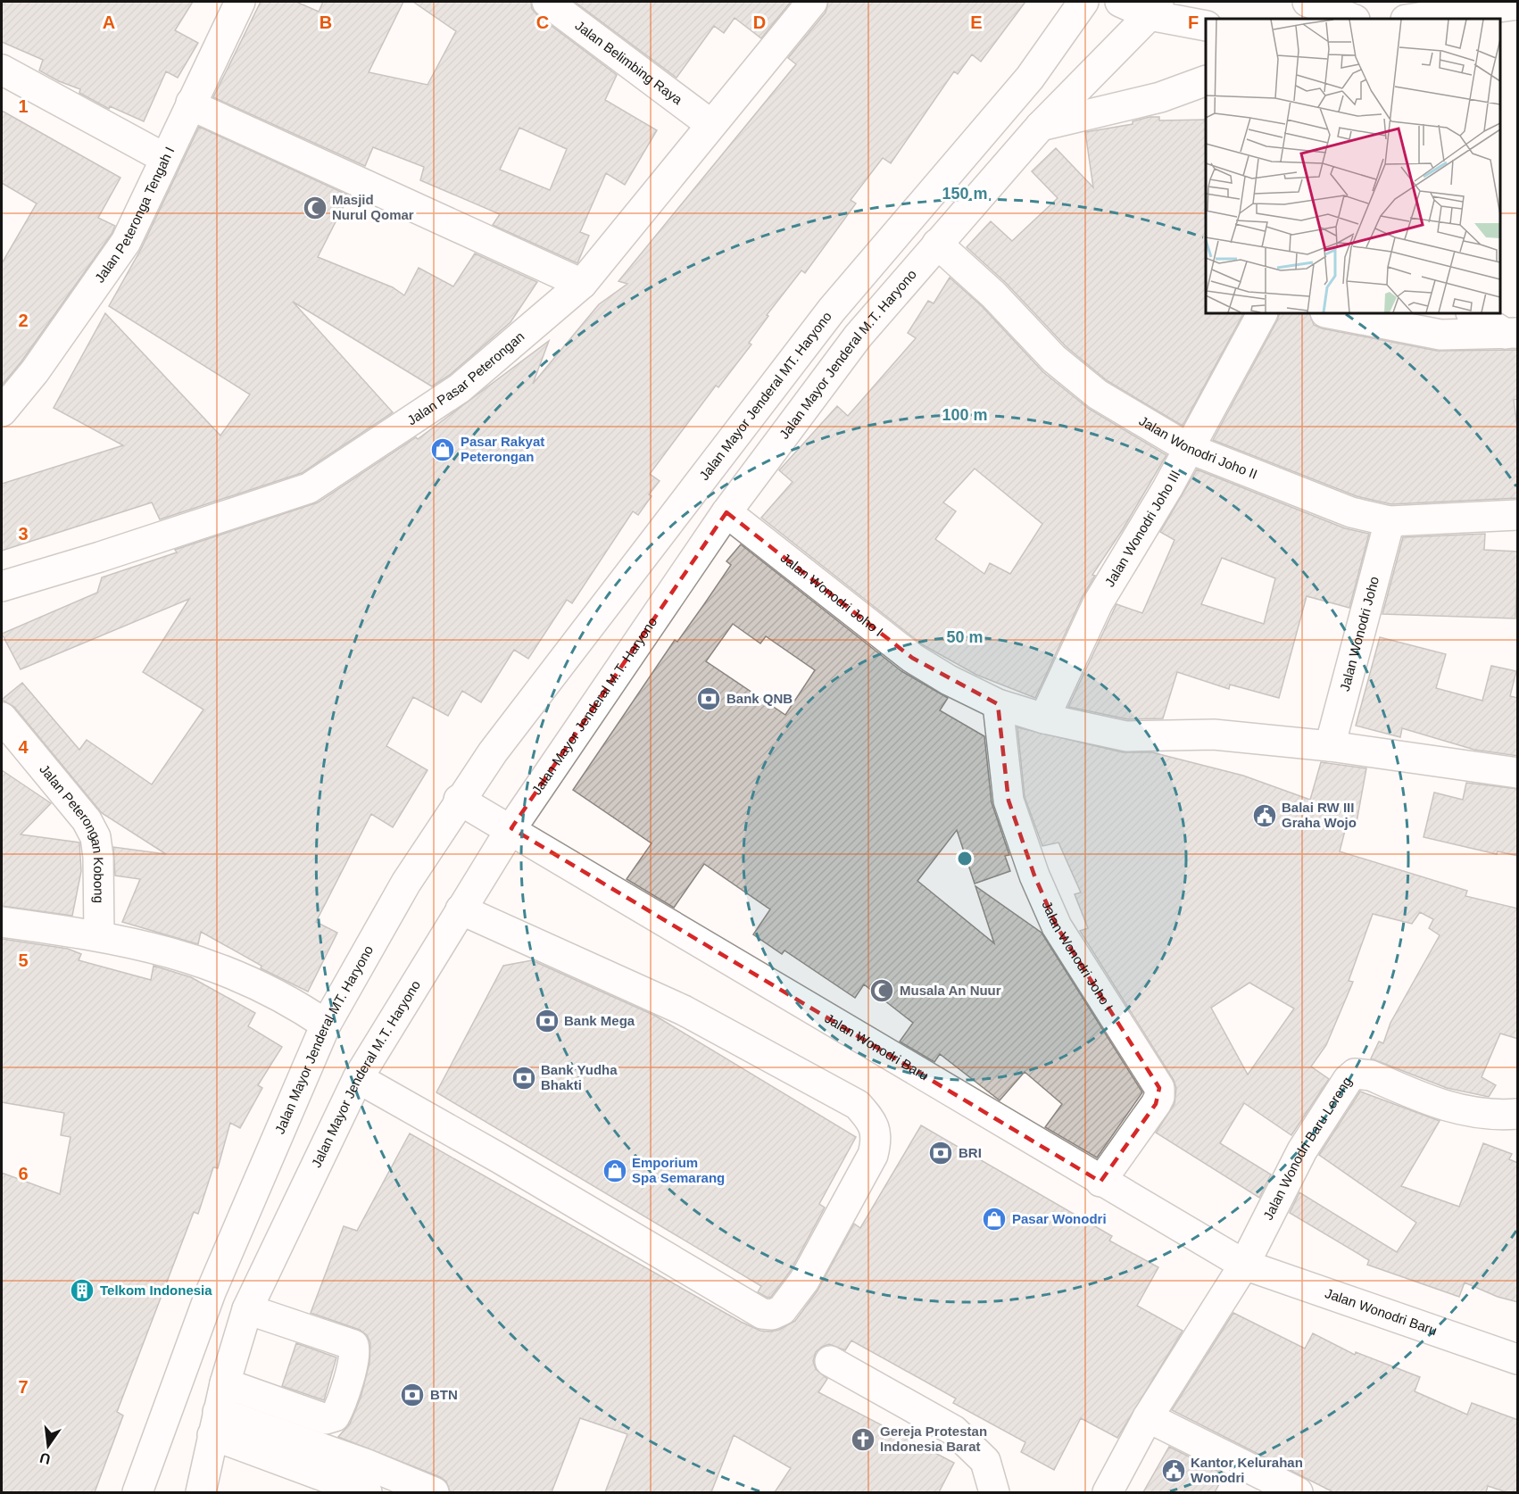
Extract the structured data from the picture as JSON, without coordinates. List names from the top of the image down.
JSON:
{
  "streets": {
    "main road": [
      "Jalan Belimbing Raya",
      "Jalan Peteronga Tengah I",
      "Jalan Mayor Jenderal M.T. Haryono",
      "Jalan Pasar Peterongan",
      "Jalan Mayor Jenderal MT. Haryono",
      "Jalan Wonodri Joho II",
      "Jalan Wonodri Joho III",
      "Jalan Wonodri Joho I",
      "Jalan Wonodri Joho",
      "Jalan Peterongan Kobong",
      "Jalan Wonodri Baru",
      "Jalan Wonodri Baru Lereng"
    ]
  },
  "crossings": [
    ["Jalan Belimbing Raya", "Jalan Pasar Peterongan"],
    ["Jalan Mayor Jenderal M.T. Haryono", "Jalan Wonodri Joho II"],
    ["Jalan Mayor Jenderal M.T. Haryono", "Jalan Wonodri Joho I"],
    ["Jalan Mayor Jenderal M.T. Haryono", "Jalan Wonodri Baru"],
    ["Jalan Wonodri Joho II", "Jalan Wonodri Joho III"],
    ["Jalan Wonodri Joho II", "Jalan Wonodri Joho"],
    ["Jalan Wonodri Joho III", "Jalan Wonodri Joho I"],
    ["Jalan Wonodri Joho I", "Jalan Wonodri Joho"],
    ["Jalan Wonodri Joho I", "Jalan Wonodri Baru"],
    ["Jalan Wonodri Baru", "Jalan Wonodri Baru Lereng"]
  ],
  "places": {
    "mosque": ["Masjid Nurul Qomar", "Musala An Nuur"],
    "shop": ["Pasar Rakyat Peterongan", "Emporium Spa Semarang", "Pasar Wonodri"],
    "bank": [
      "Bank QNB",
      "Bank Mega",
      "Bank Yudha Bhakti",
      "BRI",
      "BTN"
    ],
    "public building": ["Balai RW III Graha Wojo", "Kantor Kelurahan Wonodri"],
    "building": ["Telkom Indonesia"],
    "church": ["Gereja Protestan Indonesia Barat"]
  },
  "north": "bottom",
  "grid": {
    "columns": [
      "A",
      "B",
      "C",
      "D",
      "E",
      "F"
    ],
    "rows": [
      "1",
      "2",
      "3",
      "4",
      "5",
      "6",
      "7"
    ]
  },
  "rings": ["150 m", "100 m", "50 m"]
}
